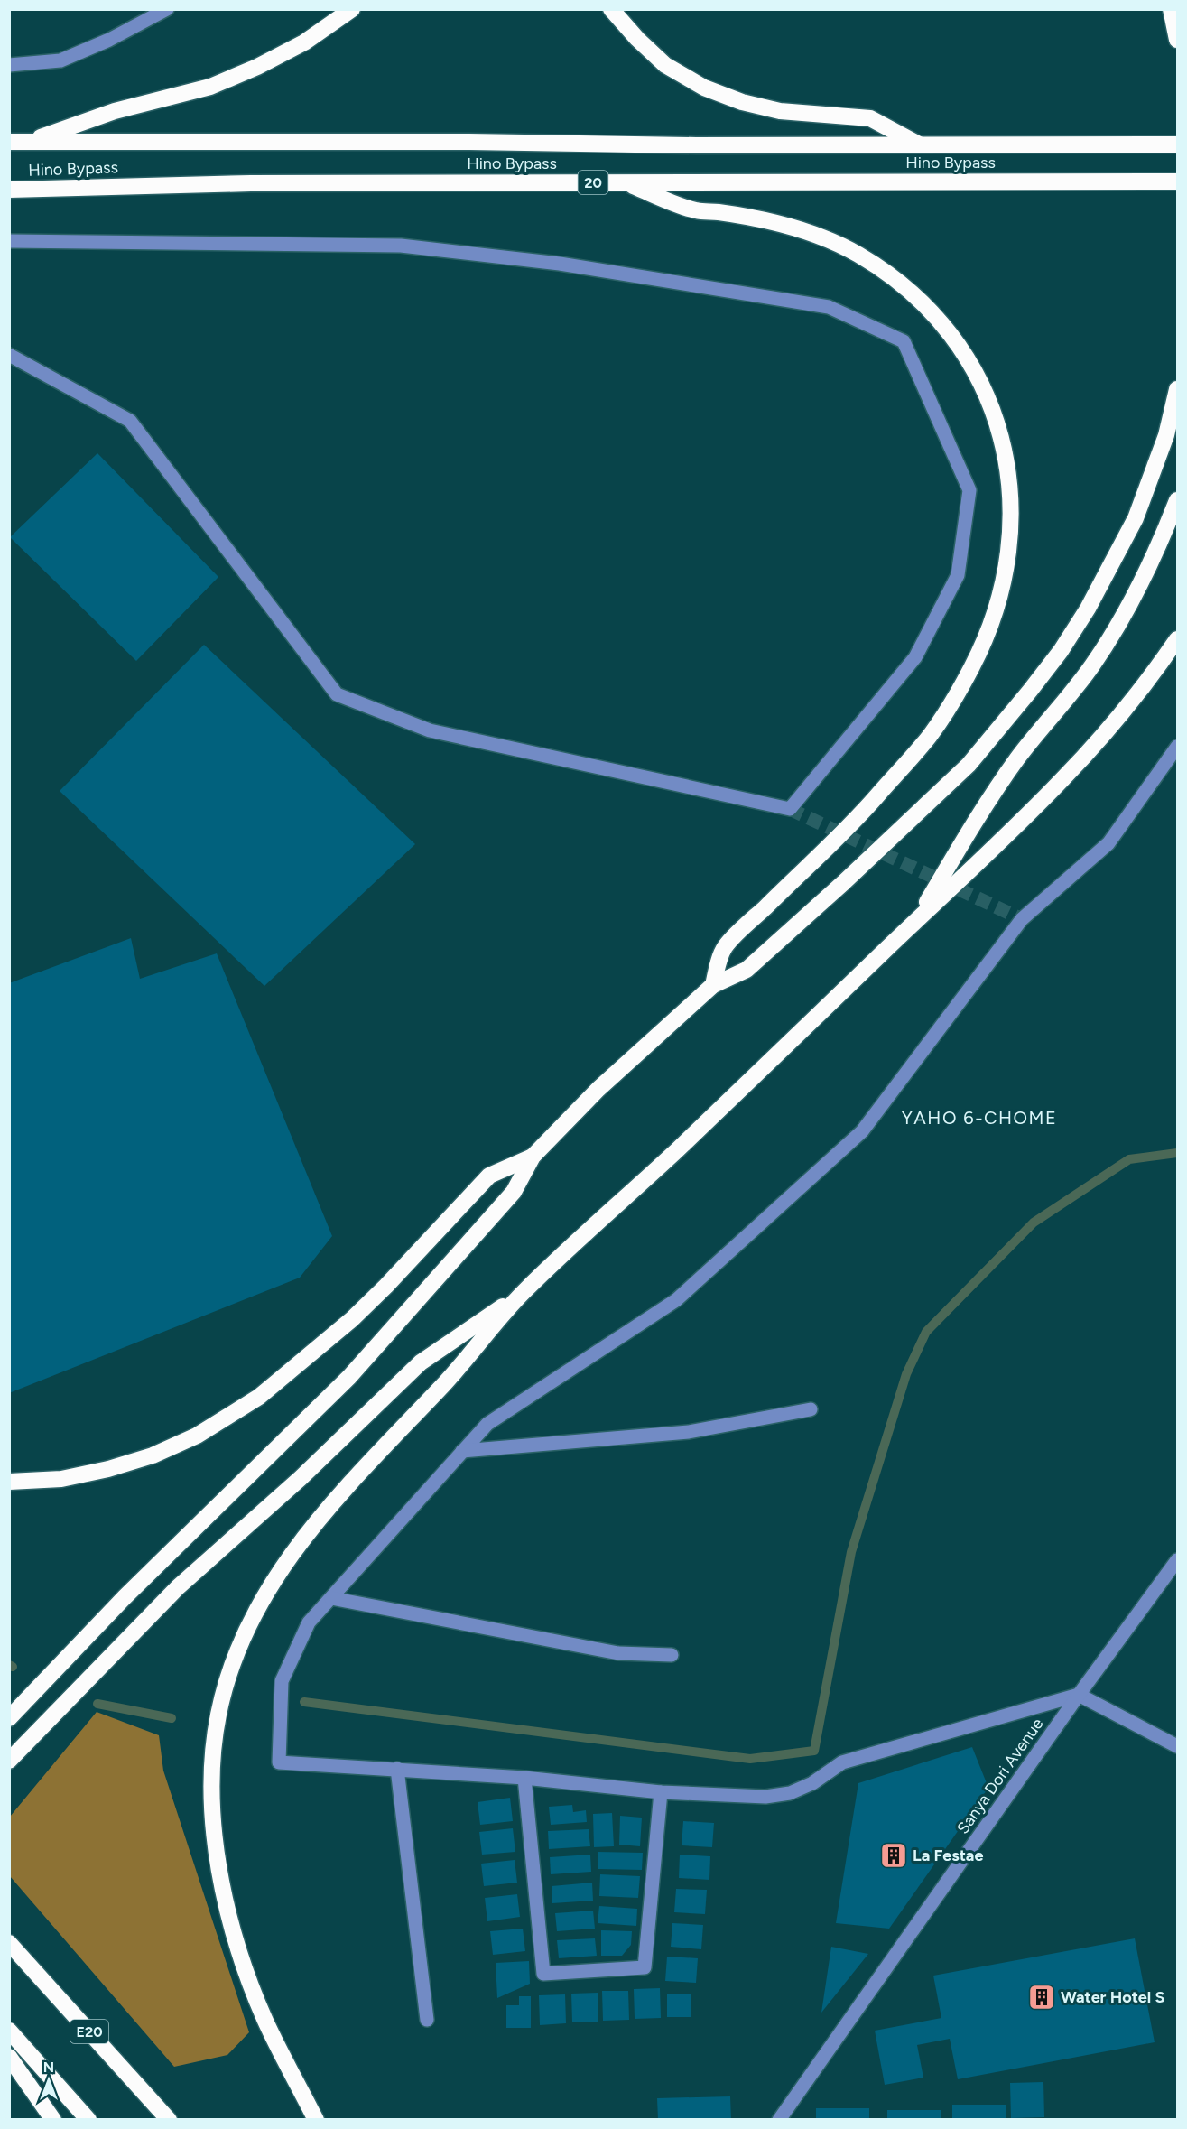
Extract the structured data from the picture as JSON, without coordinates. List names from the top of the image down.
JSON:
{
  "streets": {
    "highway": ["Hino Bypass", "20", "E20"],
    "street": ["Sanya Dori Avenue"]
  },
  "districts": ["YAHO 6-CHOME"],
  "places": {
    "building": ["La Festae", "Water Hotel S"]
  },
  "north": "top"
}
